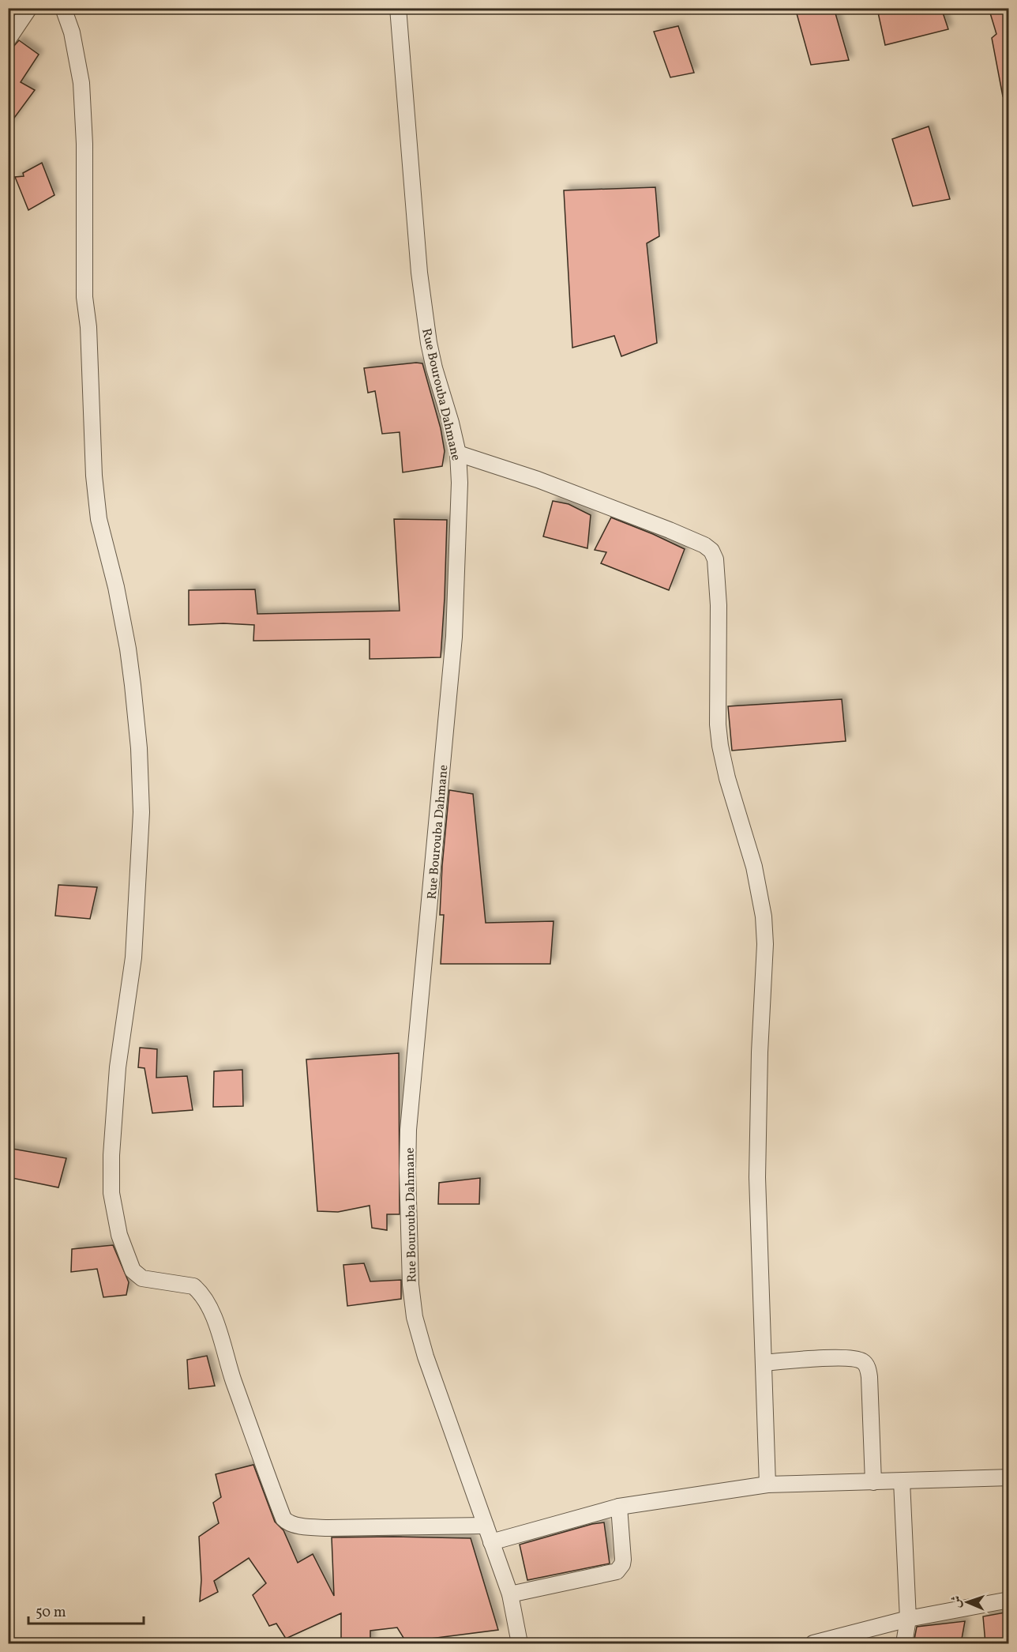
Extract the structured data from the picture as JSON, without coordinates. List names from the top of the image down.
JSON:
{
  "streets": {
    "street": ["Rue Bourouba Dahmane"]
  },
  "scale_bar": "50 m",
  "north": "left"
}
